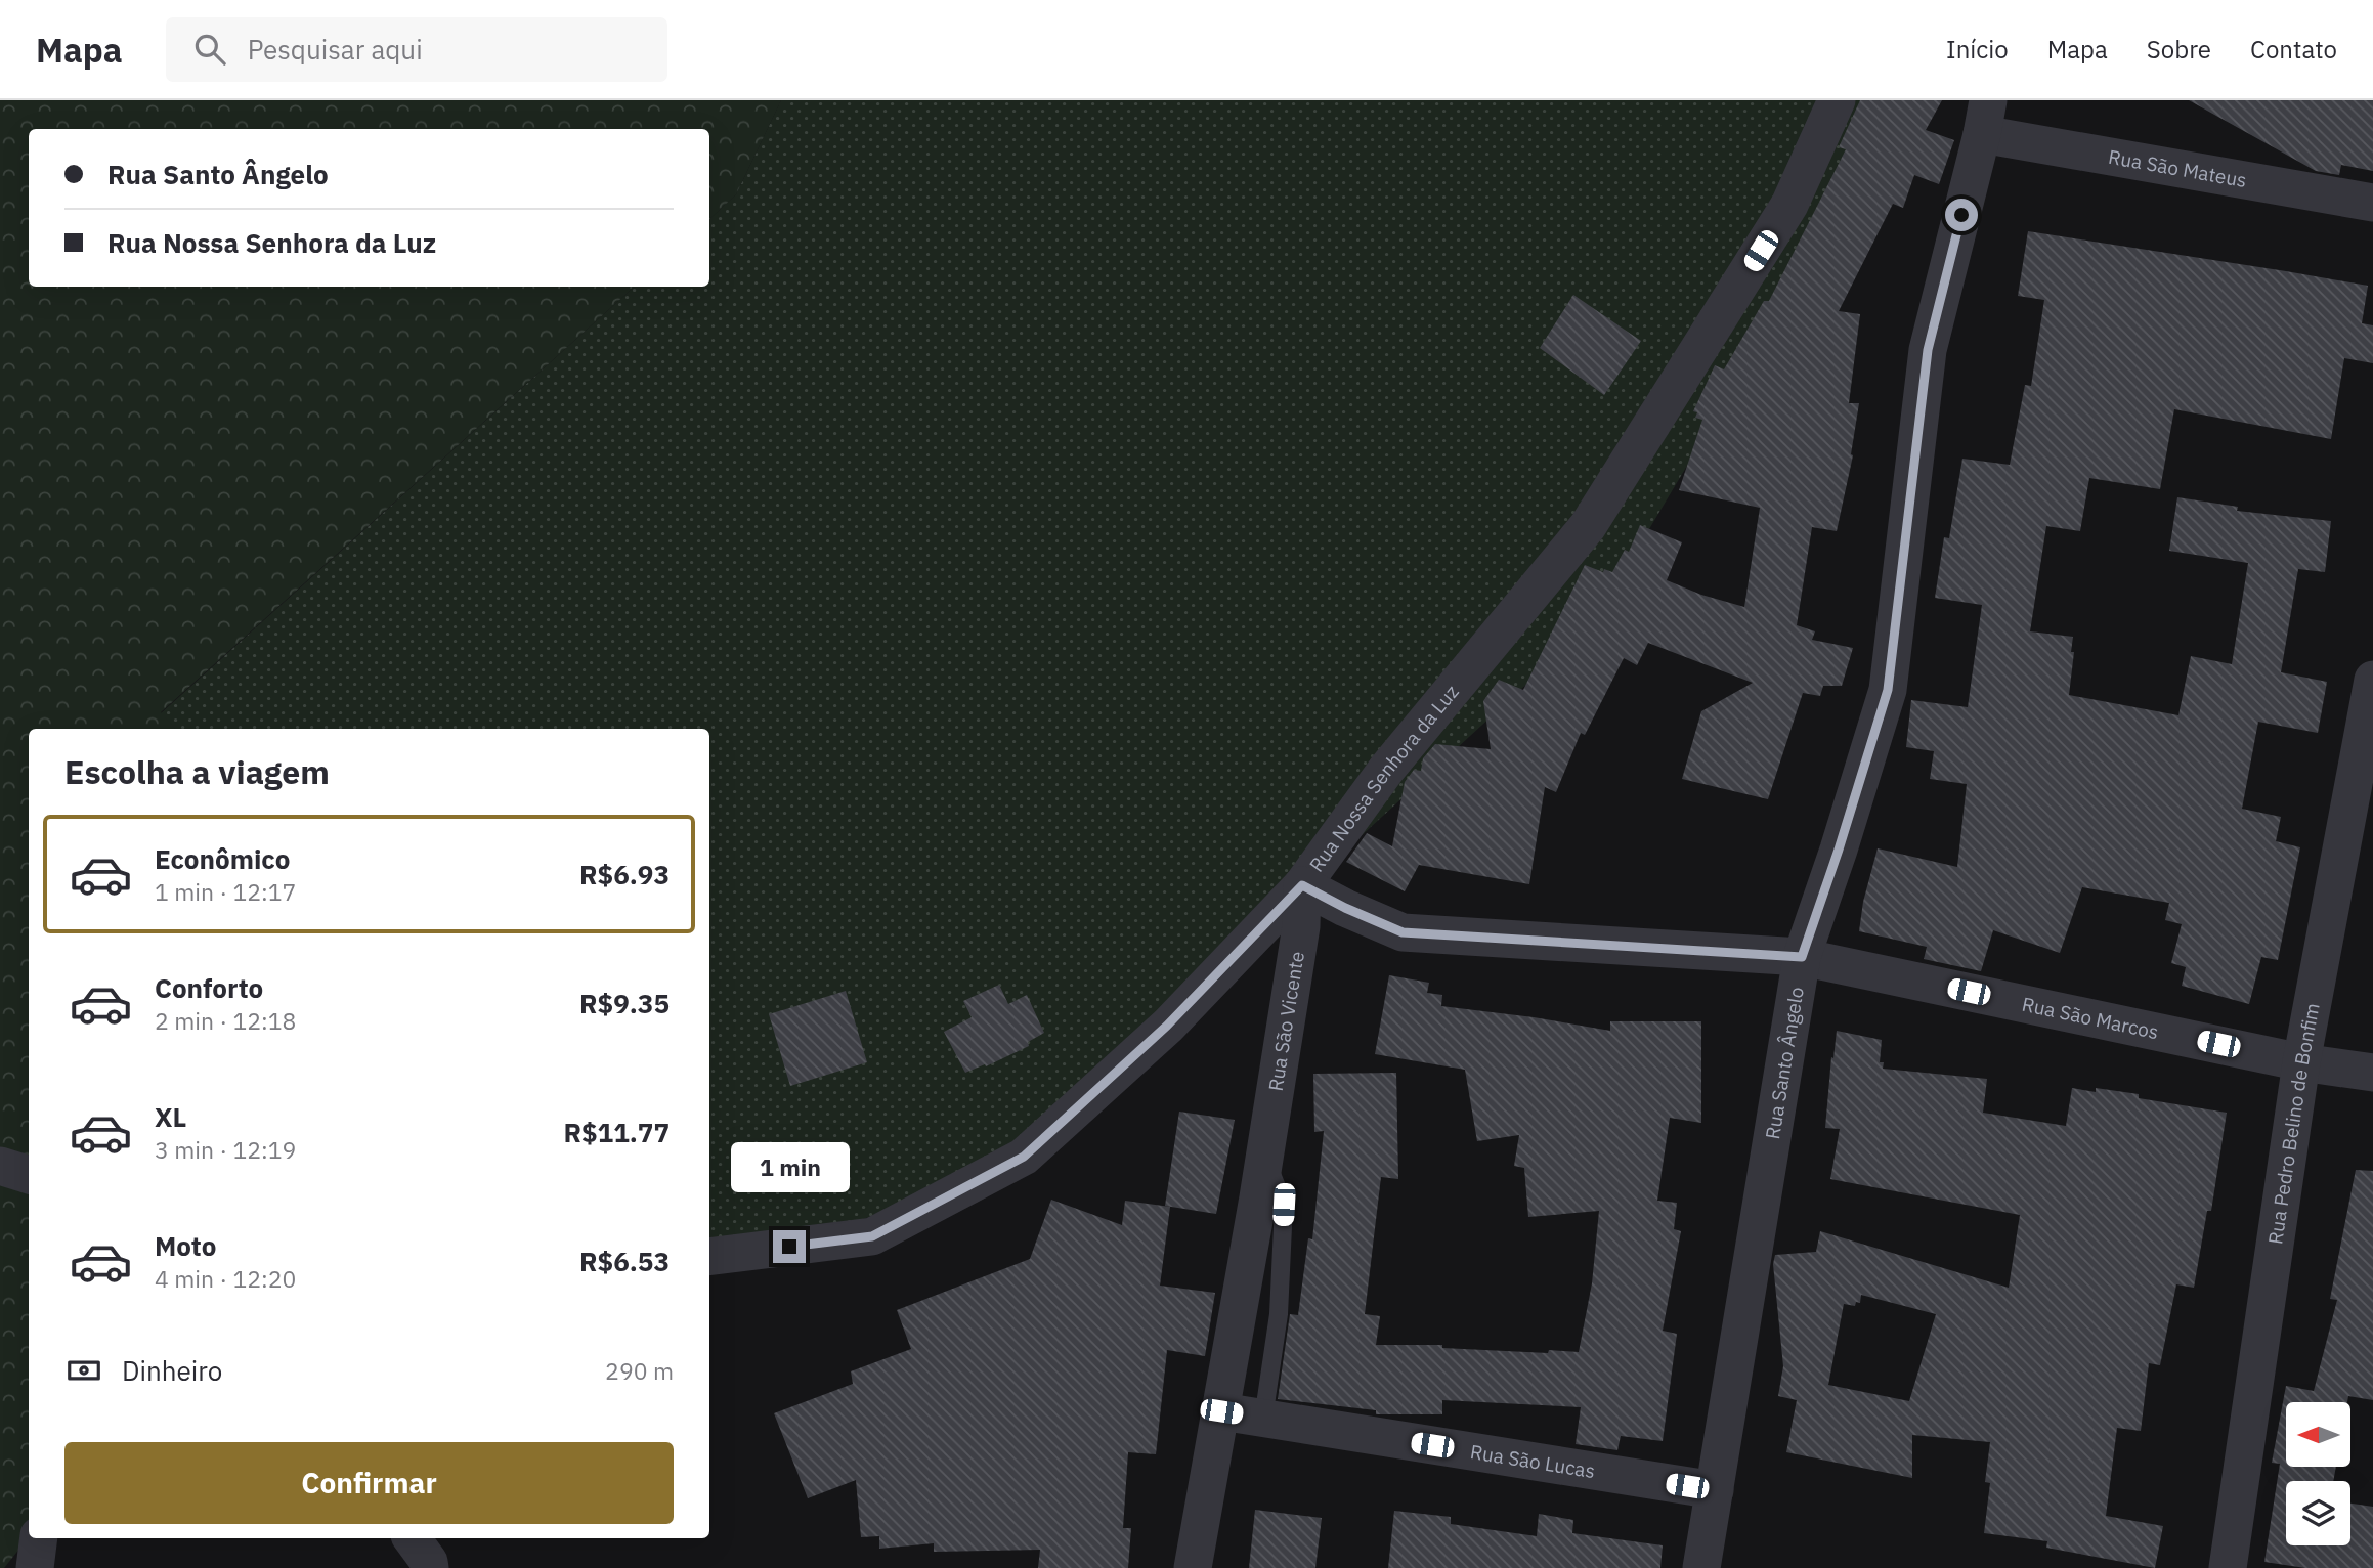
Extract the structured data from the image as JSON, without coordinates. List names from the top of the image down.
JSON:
{
  "streets": {
    "street": [
      "Rua São Mateus",
      "Rua Nossa Senhora da Luz",
      "Rua São Marcos",
      "Rua São Vicente",
      "Rua Santo Ângelo",
      "Rua Pedro Belino de Bonfim",
      "Rua São Lucas"
    ]
  },
  "crossings": [
    ["Rua São Mateus", "Rua Santo Ângelo"],
    ["Rua Nossa Senhora da Luz", "Rua São Marcos"],
    ["Rua Nossa Senhora da Luz", "Rua São Vicente"],
    ["Rua São Marcos", "Rua São Vicente"],
    ["Rua São Marcos", "Rua Santo Ângelo"],
    ["Rua São Marcos", "Rua Pedro Belino de Bonfim"],
    ["Rua São Vicente", "Rua São Lucas"],
    ["Rua Santo Ângelo", "Rua São Lucas"]
  ],
  "north": "left",
  "page": {
    "header": "Mapa",
    "search": "Pesquisar aqui",
    "nav": [
      "Início",
      "Mapa",
      "Sobre",
      "Contato"
    ],
    "banner": ["Rua Santo Ângelo", "Rua Nossa Senhora da Luz"],
    "heading": "Escolha a viagem",
    "list": [
      {
        "name": "Econômico",
        "note": "1 min · 12:17",
        "value": "R$6.93"
      },
      {
        "name": "Conforto",
        "note": "2 min · 12:18",
        "value": "R$9.35"
      },
      {
        "name": "XL",
        "note": "3 min · 12:19",
        "value": "R$11.77"
      },
      {
        "name": "Moto",
        "note": "4 min · 12:20",
        "value": "R$6.53"
      }
    ],
    "bubble": "1 min",
    "pay": ["Dinheiro", "290 m"],
    "buttons": "Confirmar"
  }
}
